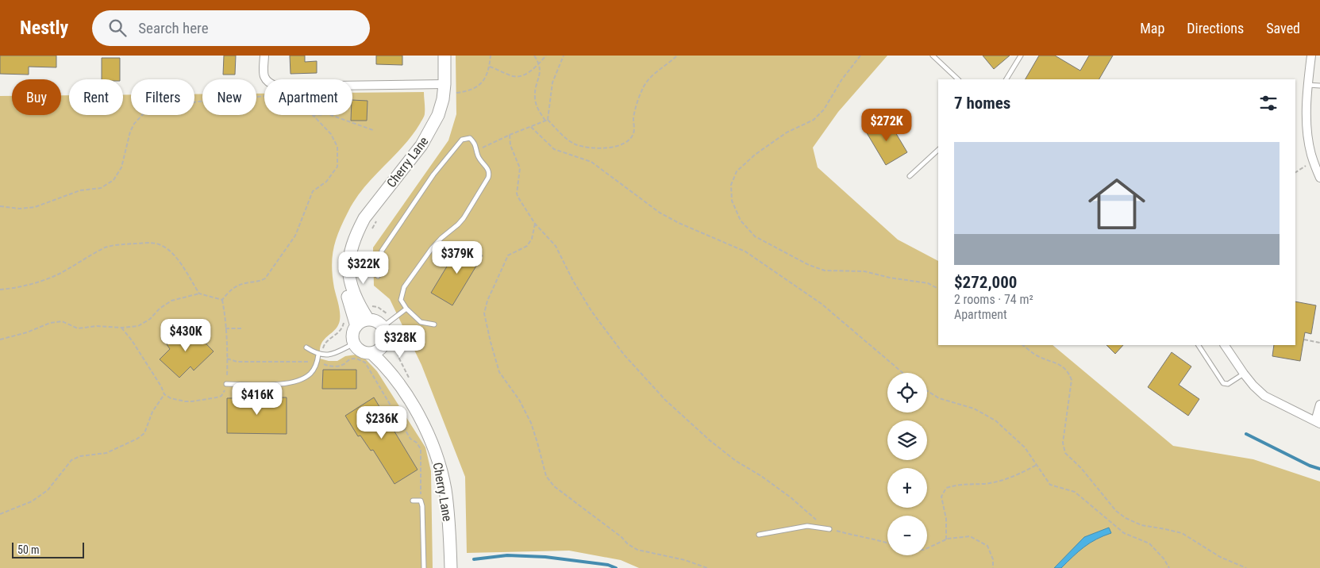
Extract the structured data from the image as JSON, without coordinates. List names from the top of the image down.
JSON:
{
  "streets": {
    "street": ["Cherry Lane"]
  },
  "scale_bar": "50 m",
  "page": {
    "header": "Nestly",
    "search": "Search here",
    "nav": ["Map", "Directions", "Saved"],
    "chip": [
      "Buy",
      "Rent",
      "Filters",
      "New",
      "Apartment"
    ],
    "heading": "7 homes",
    "price": [
      "$272K",
      "$379K",
      "$322K",
      "$430K",
      "$328K",
      "$416K",
      "$236K"
    ],
    "list": [
      {
        "name": "$272,000",
        "note": "2 rooms · 74 m² · Apartment"
      }
    ],
    "map_buttons": ["+", "−"],
    "scale": "50 m"
  }
}
